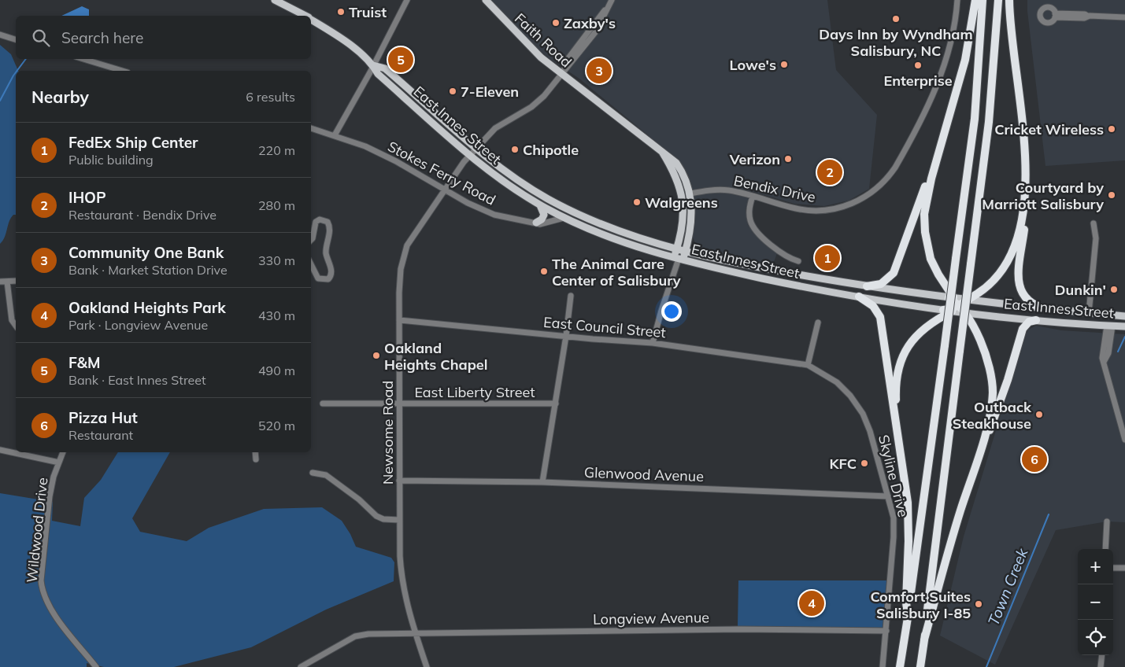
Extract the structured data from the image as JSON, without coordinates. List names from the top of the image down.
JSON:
{
  "streets": {
    "main road": ["Faith Road", "East Innes Street"],
    "street": [
      "Stokes Ferry Road",
      "Bendix Drive",
      "East Council Street",
      "East Liberty Street",
      "Newsome Road",
      "Glenwood Avenue",
      "Skyline Drive",
      "Wildwood Drive",
      "Longview Avenue"
    ]
  },
  "crossings": [
    ["Faith Road", "East Innes Street"],
    ["Faith Road", "Bendix Drive"],
    ["Faith Road", "Newsome Road"],
    ["East Innes Street", "Stokes Ferry Road"],
    ["East Innes Street", "Newsome Road"],
    ["Stokes Ferry Road", "Newsome Road"],
    ["East Council Street", "Newsome Road"],
    ["East Council Street", "Skyline Drive"],
    ["East Liberty Street", "Newsome Road"],
    ["Newsome Road", "Glenwood Avenue"],
    ["Newsome Road", "Longview Avenue"],
    ["Glenwood Avenue", "Skyline Drive"],
    ["Skyline Drive", "Longview Avenue"]
  ],
  "water": ["Town Creek"],
  "places": [
    "Truist",
    "Days Inn by Wyndham Salisbury, NC",
    "Zaxby's",
    "Lowe's",
    "Enterprise",
    "7-Eleven",
    "Cricket Wireless",
    "Chipotle",
    "Verizon",
    "Courtyard by Marriott Salisbury",
    "Walgreens",
    "The Animal Care Center of Salisbury",
    "Dunkin'",
    "Oakland Heights Chapel",
    "Outback Steakhouse",
    "KFC",
    "Comfort Suites Salisbury I-85"
  ],
  "page": {
    "search": "Search here",
    "pins": [
      "5",
      "3",
      "2",
      "1",
      "6",
      "4"
    ],
    "heading": ["Nearby", "6 results"],
    "list": [
      {
        "mark": "1",
        "name": "FedEx Ship Center",
        "note": "Public building",
        "value": "220 m"
      },
      {
        "mark": "2",
        "name": "IHOP",
        "note": "Restaurant · Bendix Drive",
        "value": "280 m"
      },
      {
        "mark": "3",
        "name": "Community One Bank",
        "note": "Bank · Market Station Drive",
        "value": "330 m"
      },
      {
        "mark": "4",
        "name": "Oakland Heights Park",
        "note": "Park · Longview Avenue",
        "value": "430 m"
      },
      {
        "mark": "5",
        "name": "F&M",
        "note": "Bank · East Innes Street",
        "value": "490 m"
      },
      {
        "mark": "6",
        "name": "Pizza Hut",
        "note": "Restaurant",
        "value": "520 m"
      }
    ],
    "map_buttons": ["+", "−"]
  }
}
